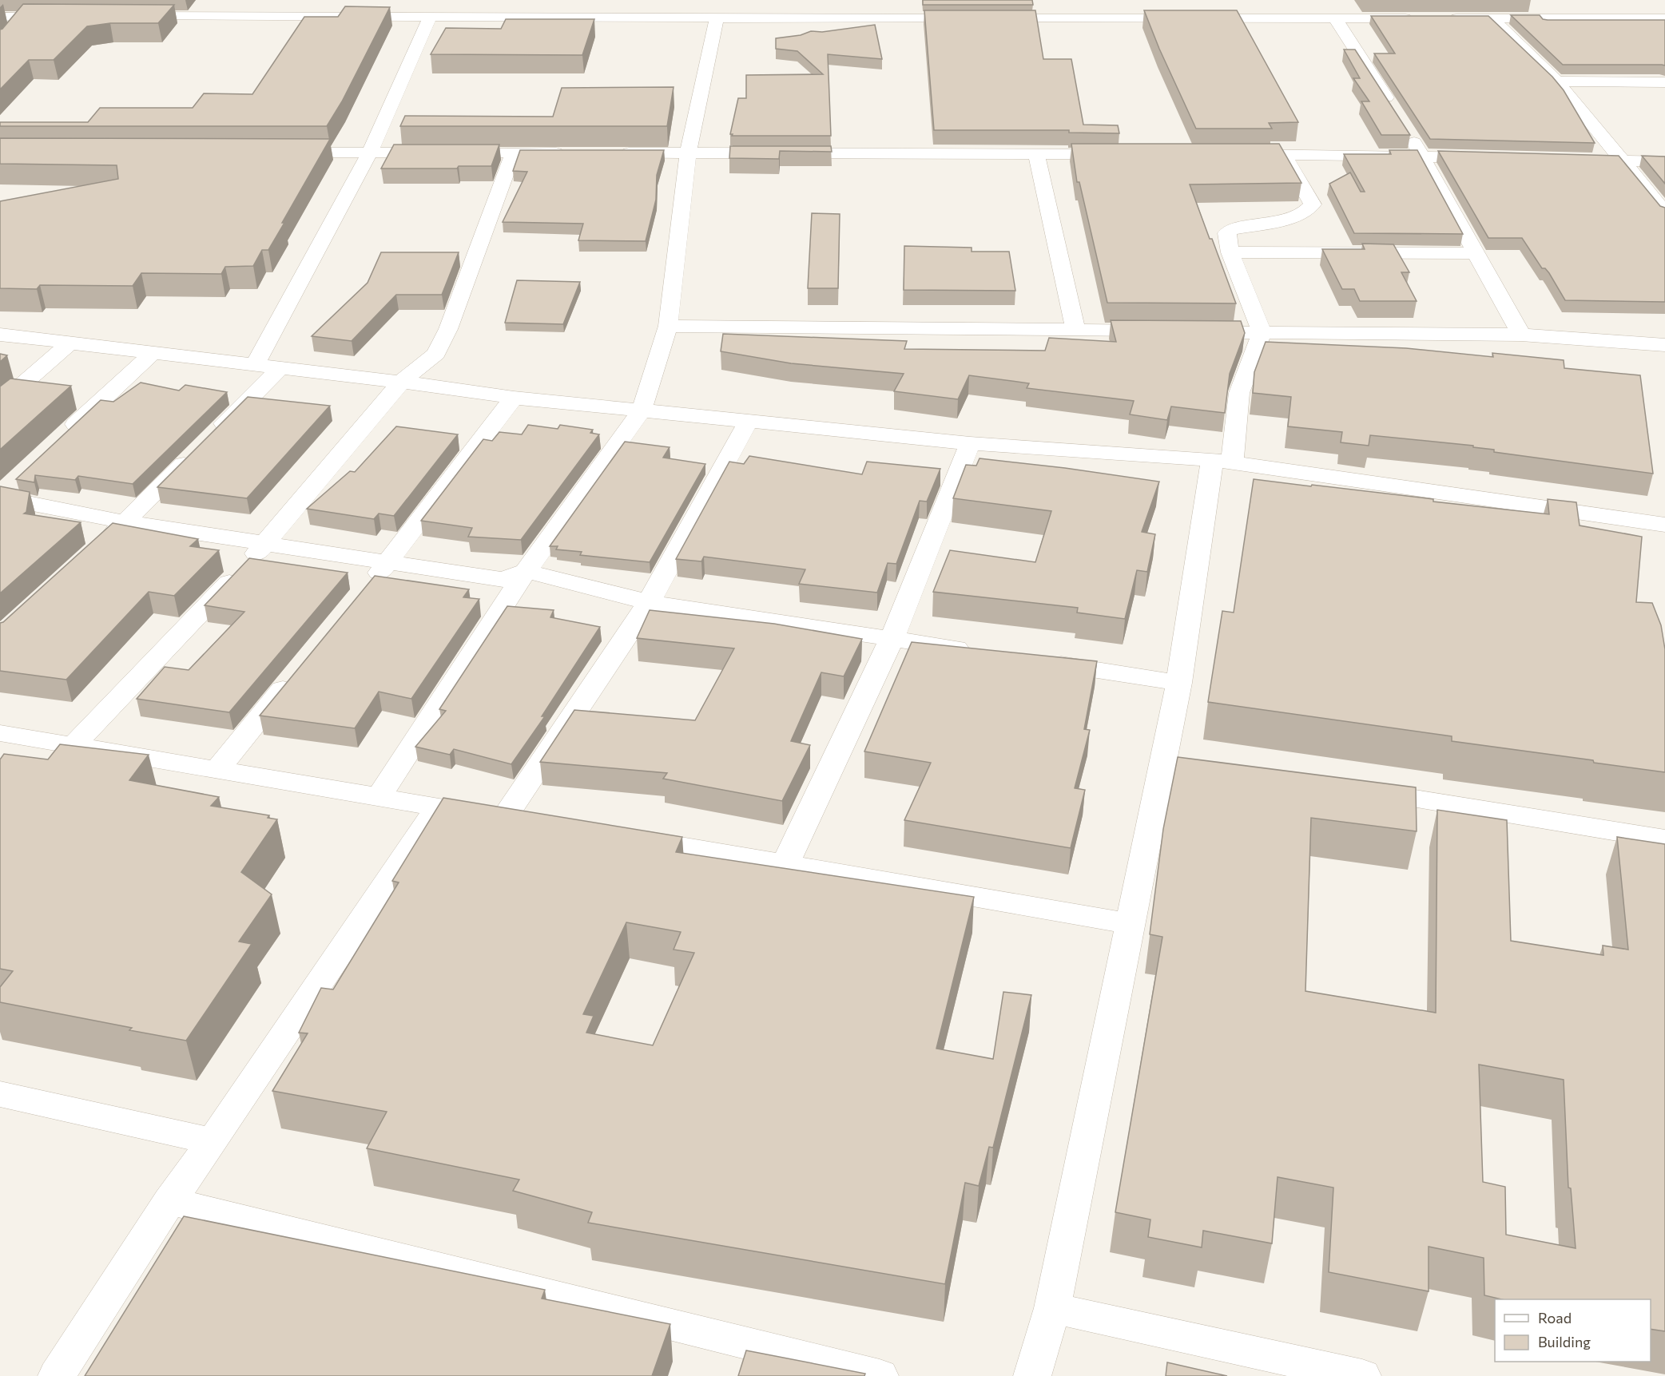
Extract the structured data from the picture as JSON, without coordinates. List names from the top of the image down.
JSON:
{
  "legend": ["Road", "Building"]
}
